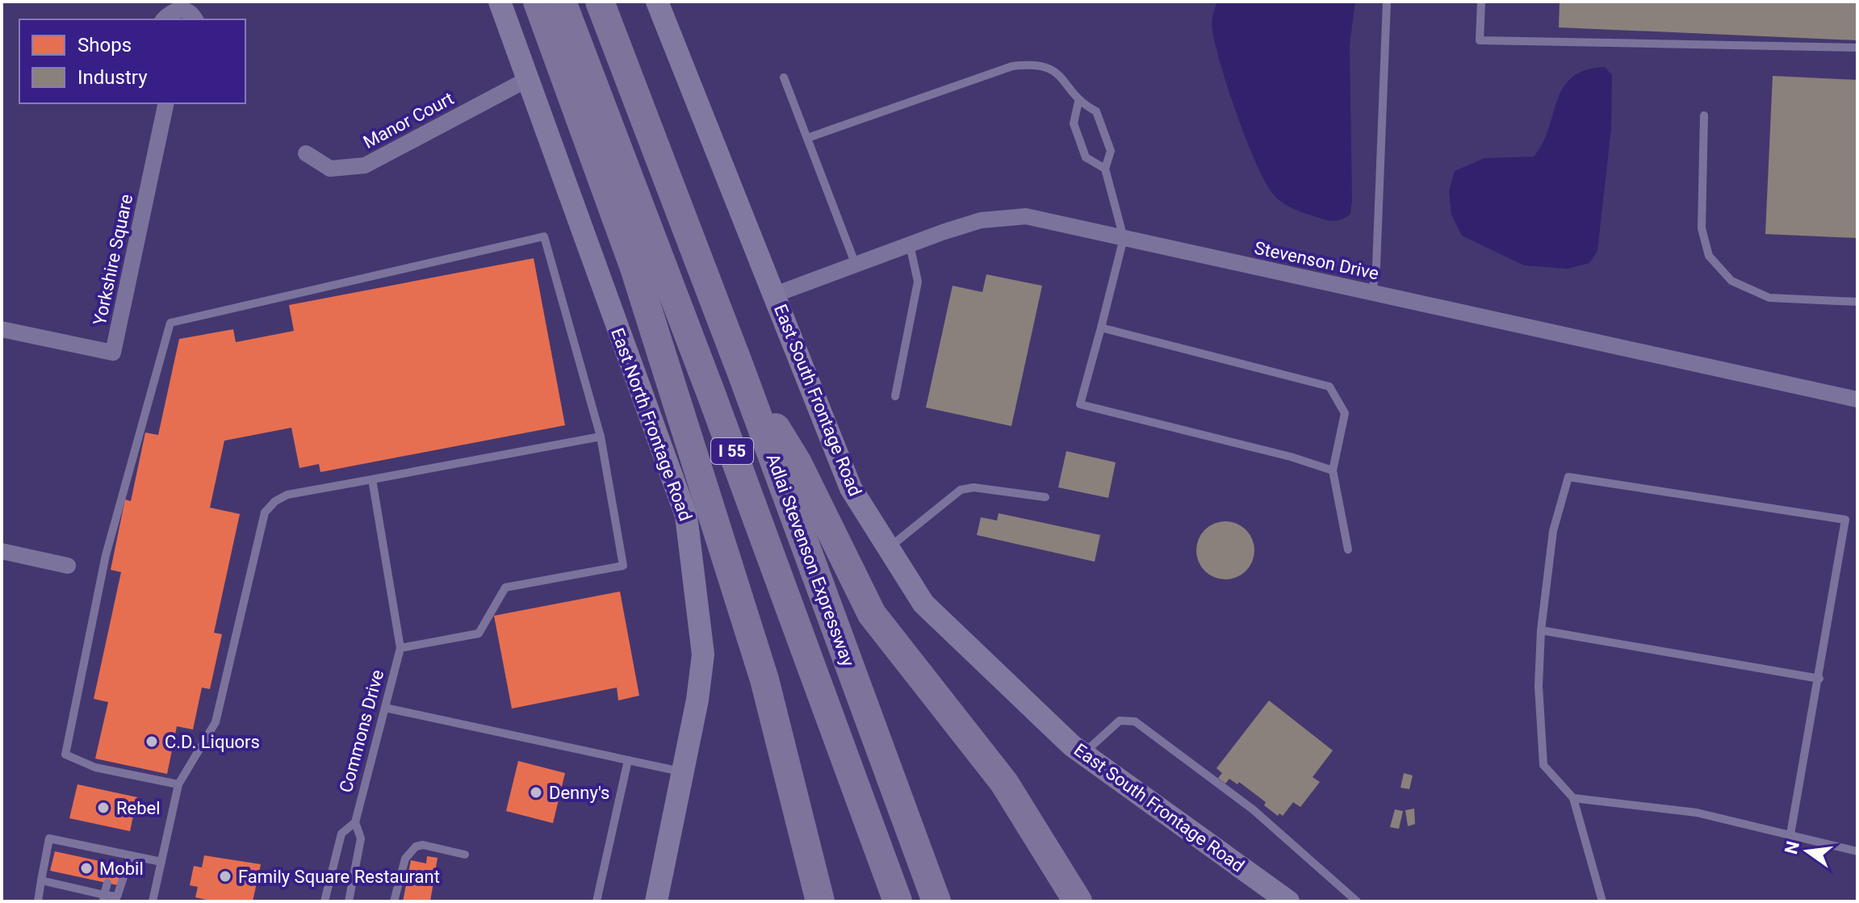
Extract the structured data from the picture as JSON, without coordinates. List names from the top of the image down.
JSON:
{
  "streets": {
    "highway": ["I 55", "Adlai Stevenson Expressway"],
    "street": [
      "Manor Court",
      "Yorkshire Square",
      "Stevenson Drive",
      "East South Frontage Road",
      "East North Frontage Road"
    ],
    "lane": ["Commons Drive"]
  },
  "crossings": [
    ["Manor Court", "East North Frontage Road"],
    ["Stevenson Drive", "East South Frontage Road"]
  ],
  "places": [
    "C.D. Liquors",
    "Denny's",
    "Rebel",
    "Mobil",
    "Family Square Restaurant"
  ],
  "legend": ["Shops", "Industry"],
  "north": "left"
}
